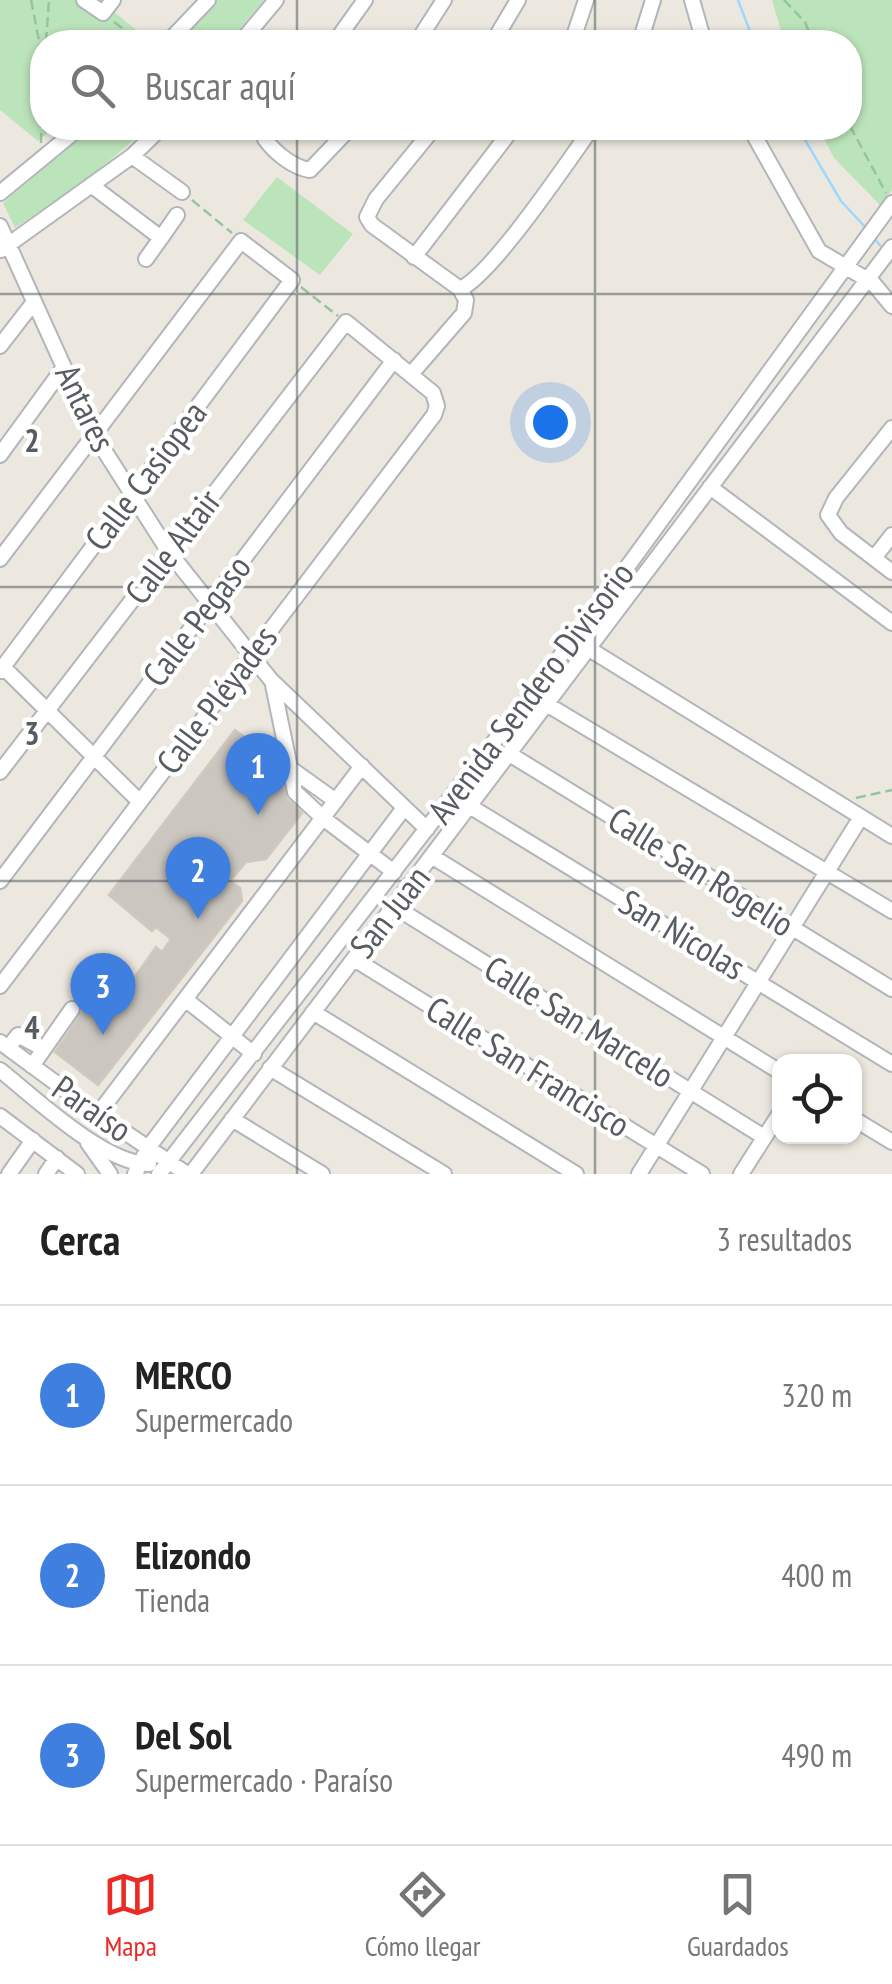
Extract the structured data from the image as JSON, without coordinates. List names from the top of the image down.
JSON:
{
  "streets": {
    "street": [
      "Antares",
      "Calle Casiopea",
      "Calle Altair",
      "Calle Pegaso",
      "Avenida Sendero Divisorio",
      "Calle Pléyades",
      "Calle San Rogelio",
      "San Juan",
      "San Nicolas",
      "Calle San Marcelo",
      "Calle San Francisco",
      "Paraíso"
    ]
  },
  "crossings": [
    ["Antares", "Calle Casiopea"],
    ["Antares", "Calle Altair"],
    ["Antares", "Calle Pegaso"],
    ["Antares", "Avenida Sendero Divisorio"],
    ["Antares", "Calle Pléyades"],
    ["Avenida Sendero Divisorio", "San Juan"],
    ["Avenida Sendero Divisorio", "Paraíso"],
    ["Calle San Rogelio", "San Juan"],
    ["San Juan", "San Nicolas"],
    ["San Juan", "Calle San Marcelo"],
    ["San Juan", "Calle San Francisco"]
  ],
  "page": {
    "search": "Buscar aquí",
    "pins": ["1", "2", "3"],
    "heading": ["Cerca", "3 resultados"],
    "list": [
      {
        "mark": "1",
        "name": "MERCO",
        "note": "Supermercado",
        "value": "320 m"
      },
      {
        "mark": "2",
        "name": "Elizondo",
        "note": "Tienda",
        "value": "400 m"
      },
      {
        "mark": "3",
        "name": "Del Sol",
        "note": "Supermercado · Paraíso",
        "value": "490 m"
      }
    ],
    "nav": ["Mapa", "Cómo llegar", "Guardados"]
  },
  "grid": {
    "rows": ["2", "3", "4"]
  }
}
